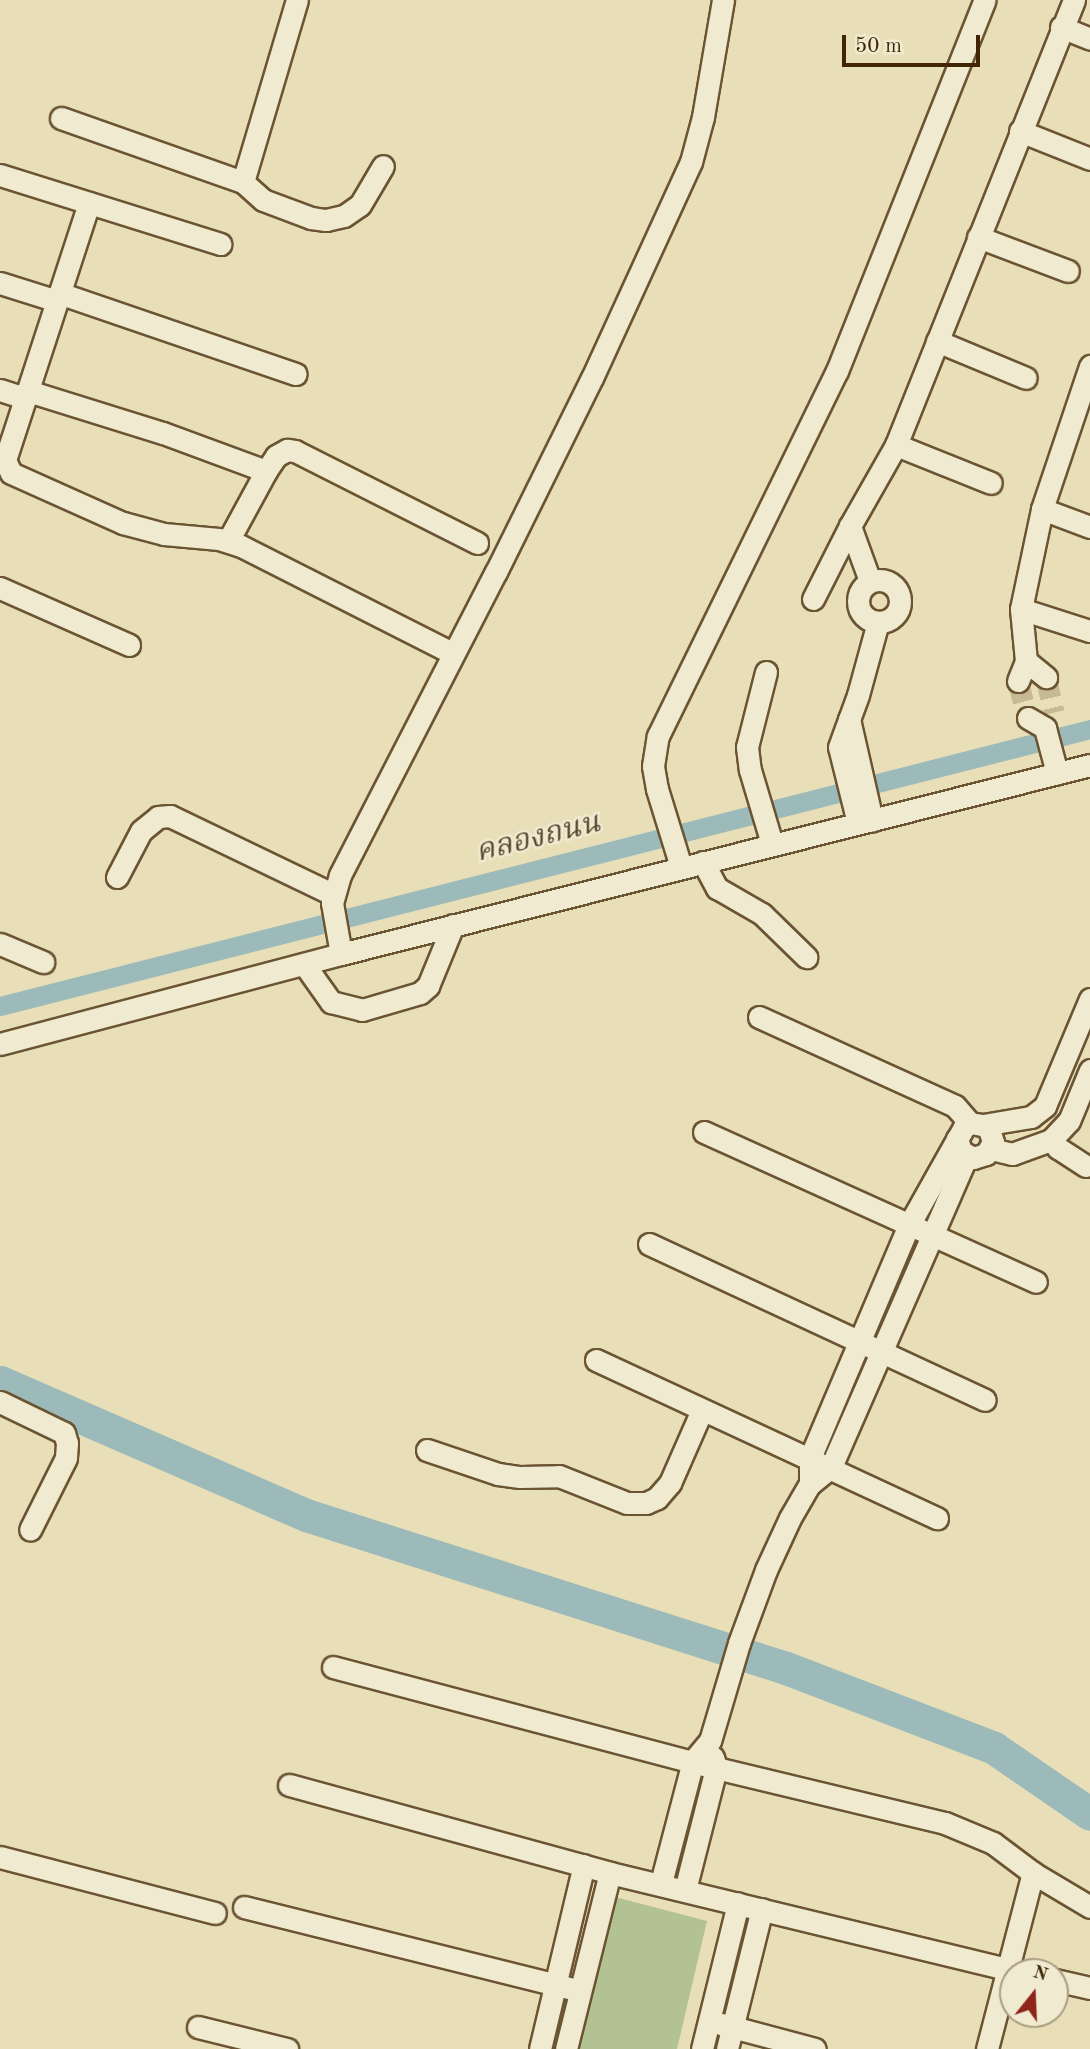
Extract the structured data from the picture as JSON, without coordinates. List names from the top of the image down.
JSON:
{
  "water": ["คลองถนน"],
  "scale_bar": "50 m",
  "north": "top"
}
